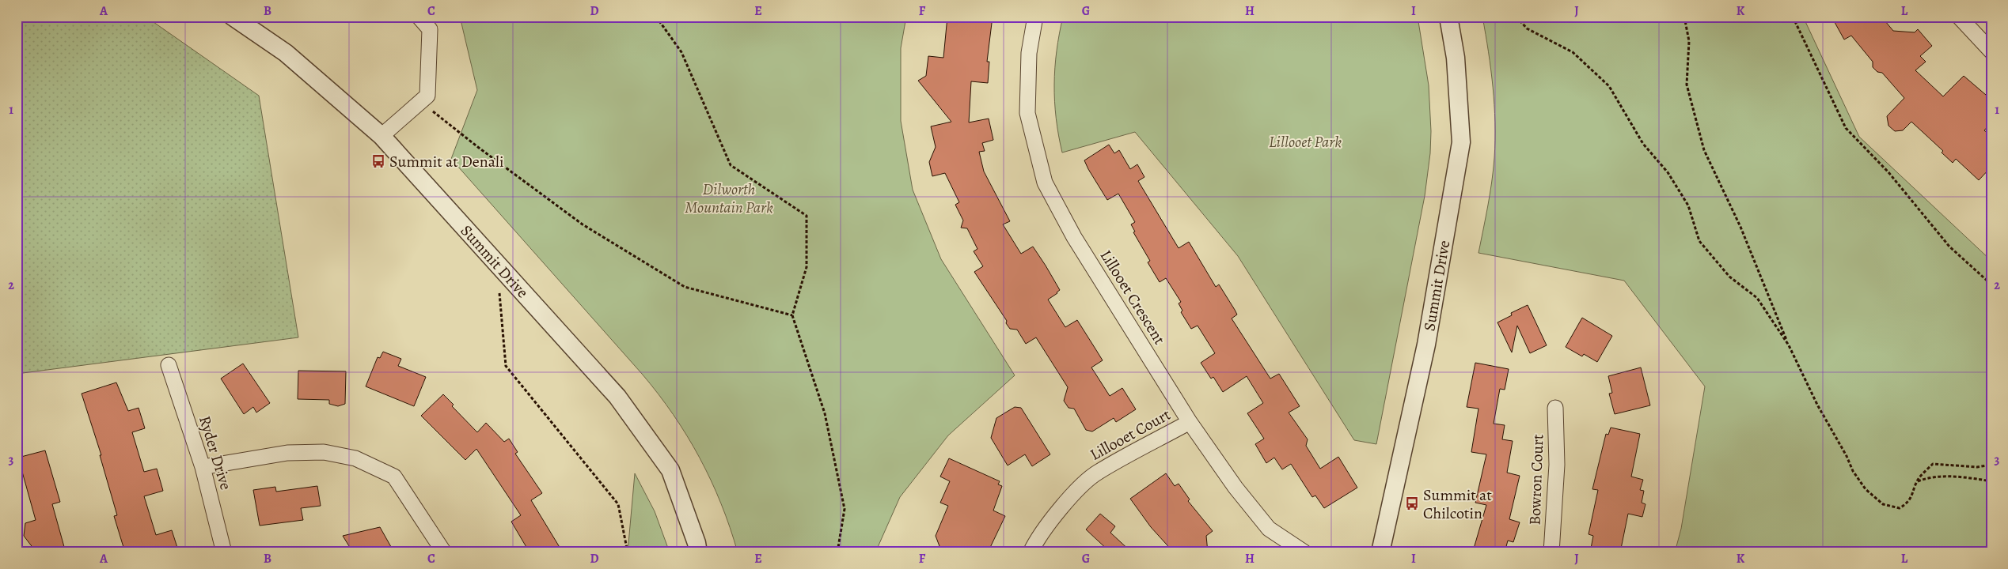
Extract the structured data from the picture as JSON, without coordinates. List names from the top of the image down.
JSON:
{
  "streets": {
    "street": [
      "Summit Drive",
      "Lillooet Crescent",
      "Lillooet Court",
      "Ryder Drive",
      "Bowron Court"
    ]
  },
  "crossings": [
    ["Lillooet Crescent", "Lillooet Court"]
  ],
  "parks": ["Lillooet Park", "Dilworth Mountain Park"],
  "places": {
    "bus stop": ["Summit at Denali", "Summit at Chilcotin"]
  },
  "grid": {
    "columns": [
      "A",
      "B",
      "C",
      "D",
      "E",
      "F",
      "G",
      "H",
      "I",
      "J",
      "K",
      "L"
    ],
    "rows": ["1", "2", "3"]
  }
}
